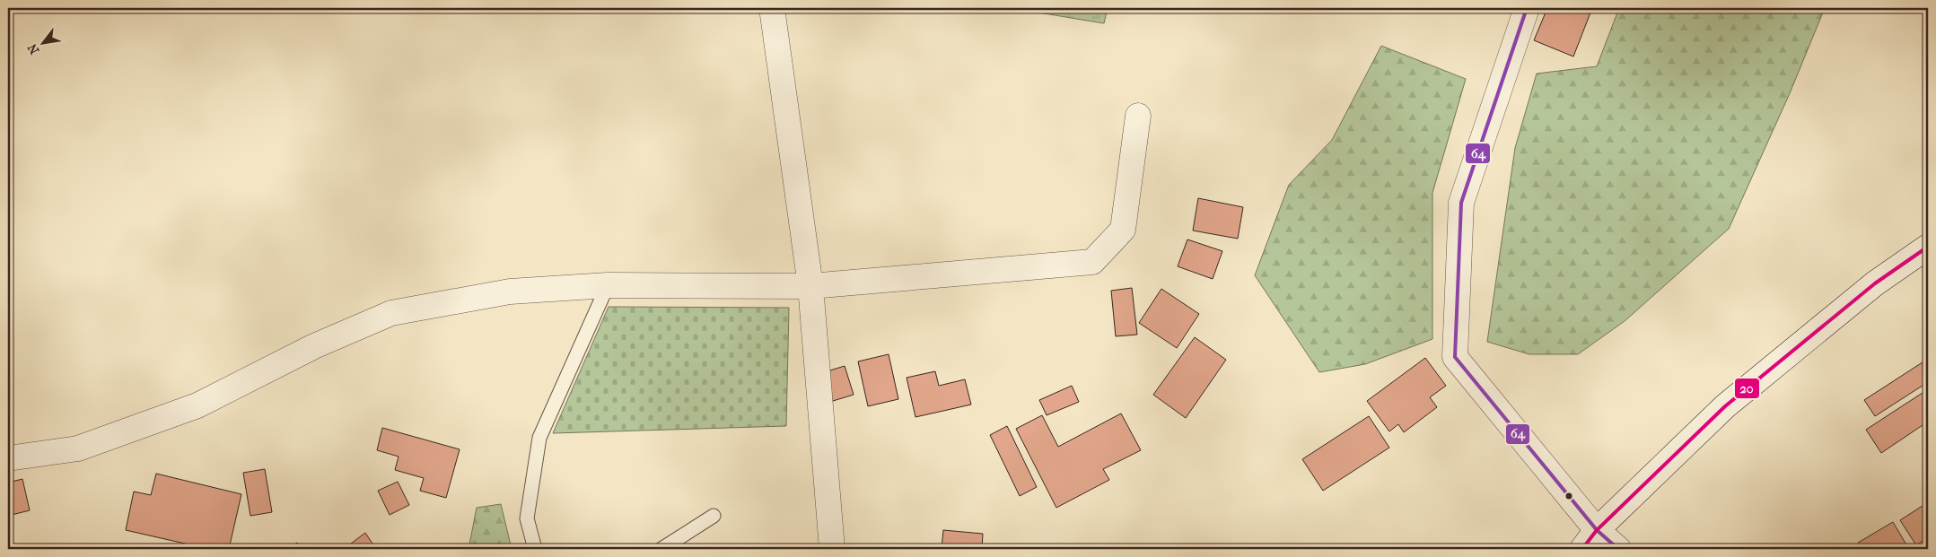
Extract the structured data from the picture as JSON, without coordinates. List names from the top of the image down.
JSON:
{
  "lines": ["transit line 64", "transit line 20"],
  "north": "bottom left"
}
